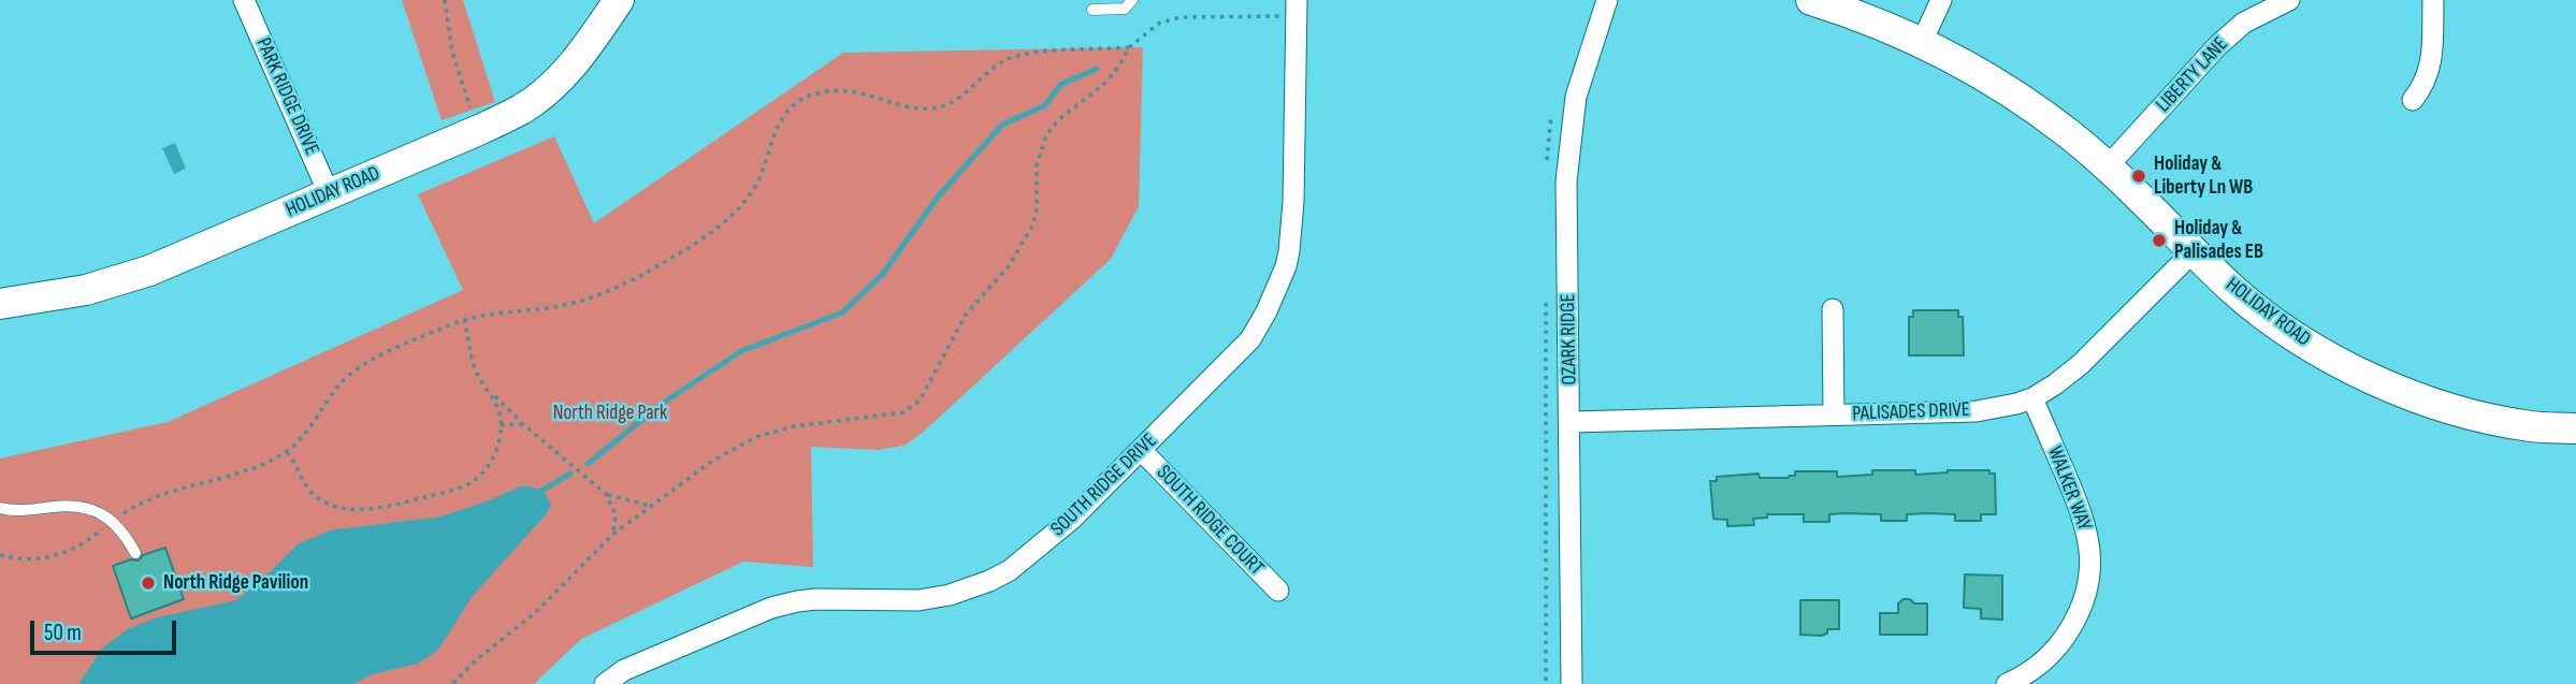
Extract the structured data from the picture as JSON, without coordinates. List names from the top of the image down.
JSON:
{
  "streets": {
    "street": [
      "LIBERTY LANE",
      "PARK RIDGE DRIVE",
      "HOLIDAY ROAD",
      "OZARK RIDGE",
      "PALISADES DRIVE",
      "SOUTH RIDGE DRIVE",
      "WALKER WAY",
      "SOUTH RIDGE COURT"
    ]
  },
  "crossings": [
    ["LIBERTY LANE", "HOLIDAY ROAD"],
    ["PARK RIDGE DRIVE", "HOLIDAY ROAD"],
    ["HOLIDAY ROAD", "PALISADES DRIVE"],
    ["OZARK RIDGE", "PALISADES DRIVE"],
    ["PALISADES DRIVE", "WALKER WAY"],
    ["SOUTH RIDGE DRIVE", "SOUTH RIDGE COURT"]
  ],
  "parks": ["North Ridge Park"],
  "places": ["Holiday & Liberty Ln WB", "Holiday & Palisades EB", "North Ridge Pavilion"],
  "scale_bar": "50 m"
}
